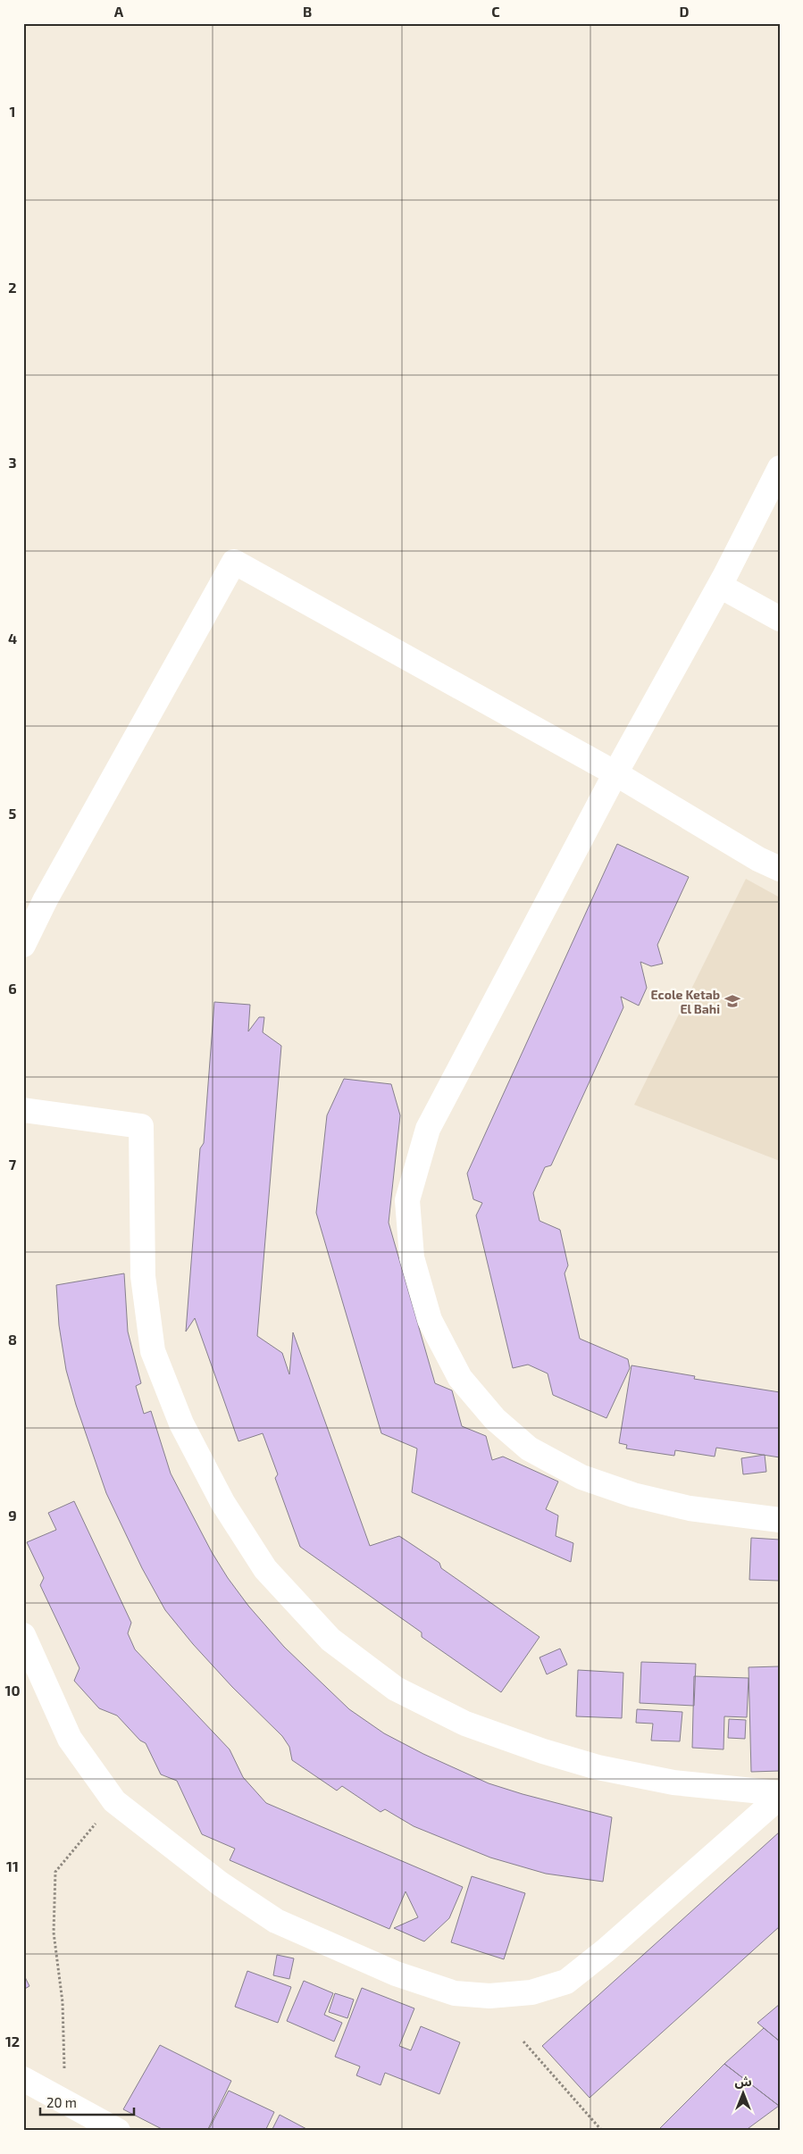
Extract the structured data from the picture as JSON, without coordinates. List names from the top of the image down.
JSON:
{
  "places": {
    "school or university": ["Ecole Ketab El Bahi"]
  },
  "scale_bar": "20 m",
  "north": "top",
  "grid": {
    "columns": [
      "A",
      "B",
      "C",
      "D"
    ],
    "rows": [
      "1",
      "2",
      "3",
      "4",
      "5",
      "6",
      "7",
      "8",
      "9",
      "10",
      "11",
      "12"
    ]
  }
}
